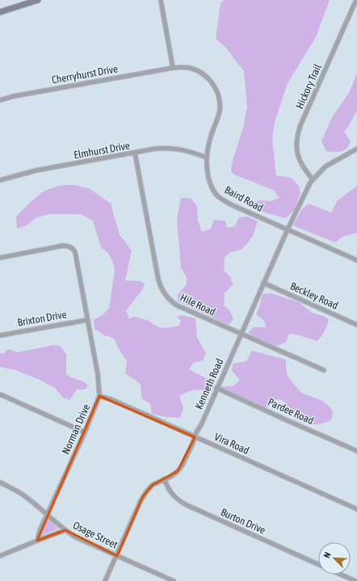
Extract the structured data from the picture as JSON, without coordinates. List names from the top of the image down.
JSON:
{
  "streets": {
    "street": [
      "Cherryhurst Drive",
      "Hickory Trail",
      "Elmhurst Drive",
      "Baird Road",
      "Beckley Road",
      "Hile Road",
      "Brixton Drive",
      "Kenneth Road",
      "Pardee Road",
      "Norman Drive",
      "Vira Road",
      "Burton Drive",
      "Osage Street"
    ]
  },
  "crossings": [
    ["Cherryhurst Drive", "Baird Road"],
    ["Hickory Trail", "Kenneth Road"],
    ["Elmhurst Drive", "Baird Road"],
    ["Elmhurst Drive", "Hile Road"],
    ["Baird Road", "Kenneth Road"],
    ["Beckley Road", "Kenneth Road"],
    ["Hile Road", "Kenneth Road"],
    ["Brixton Drive", "Norman Drive"],
    ["Kenneth Road", "Pardee Road"],
    ["Kenneth Road", "Vira Road"],
    ["Kenneth Road", "Burton Drive"],
    ["Kenneth Road", "Osage Street"],
    ["Norman Drive", "Vira Road"],
    ["Norman Drive", "Osage Street"]
  ],
  "north": "top left"
}
